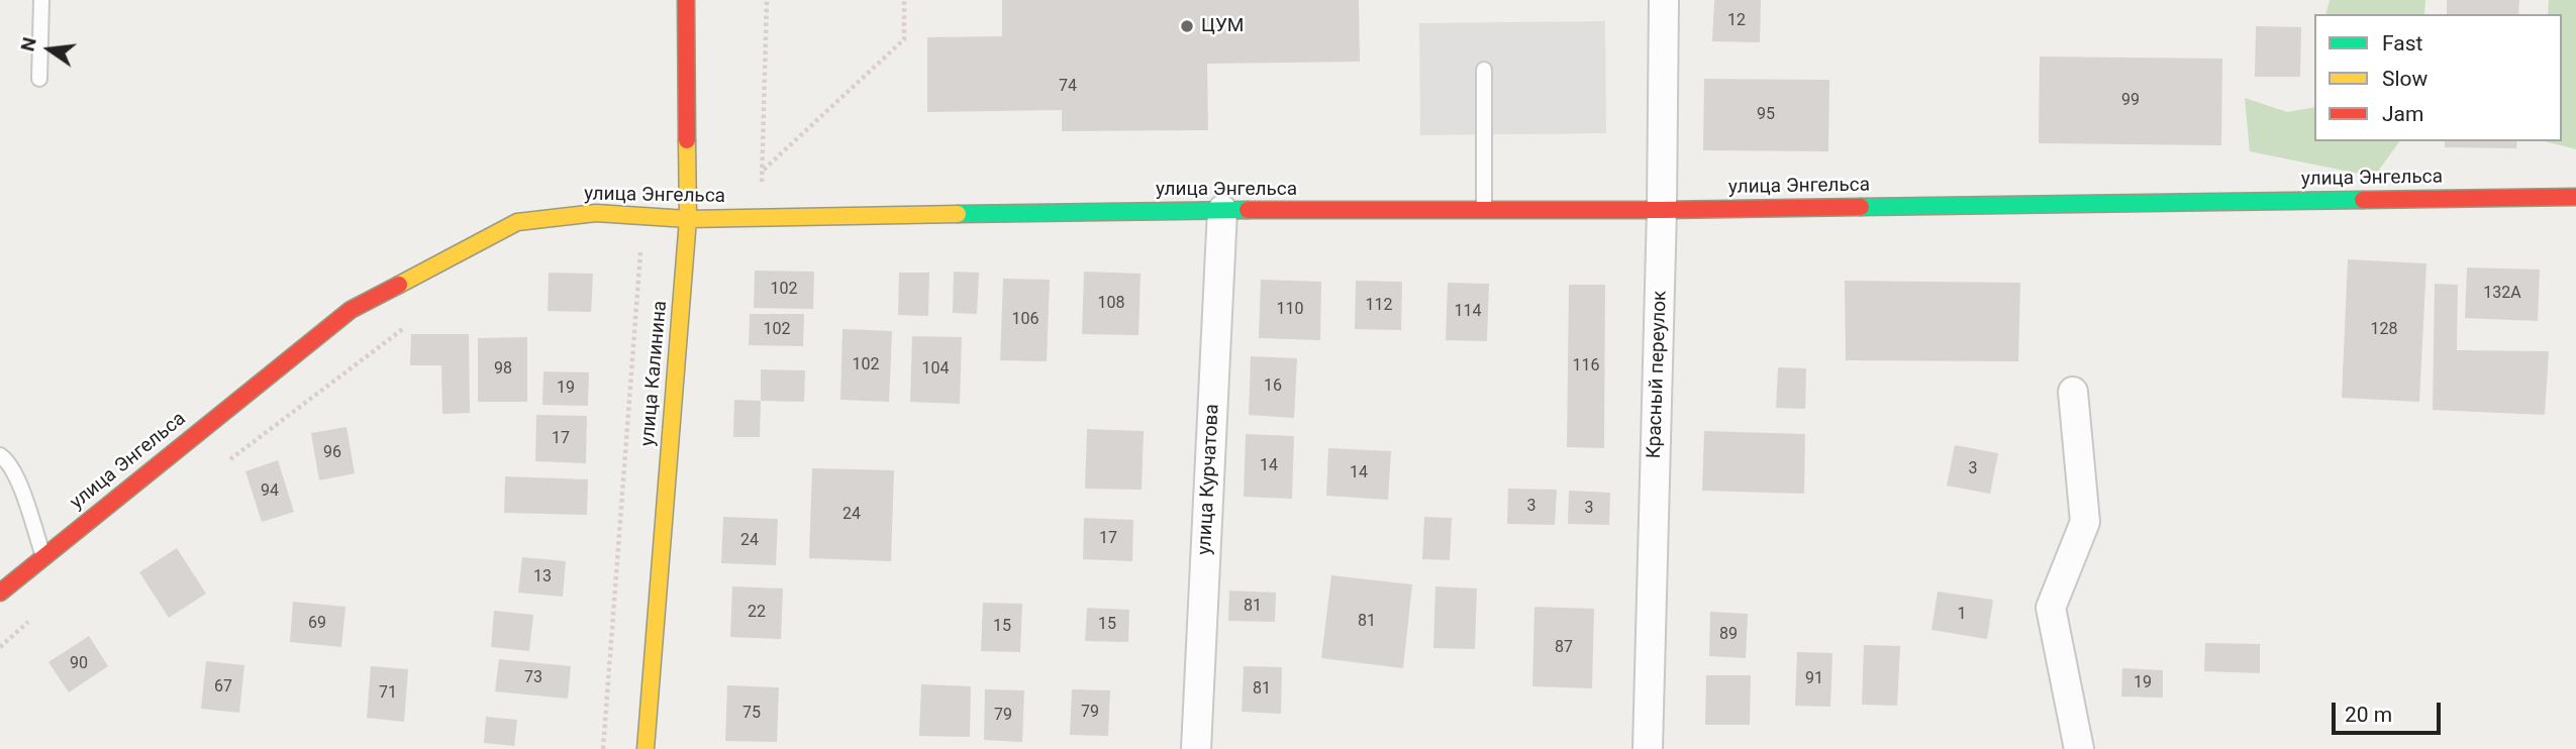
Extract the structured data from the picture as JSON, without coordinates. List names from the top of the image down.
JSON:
{
  "streets": {
    "main road": ["улица Энгельса", "улица Калинина"],
    "street": ["Красный переулок", "улица Курчатова"]
  },
  "crossings": [
    ["улица Энгельса", "улица Калинина"],
    ["улица Энгельса", "Красный переулок"],
    ["улица Энгельса", "улица Курчатова"]
  ],
  "places": ["ЦУМ"],
  "house_numbers": [
    "12",
    "74",
    "99",
    "95",
    "102",
    "132А",
    "108",
    "112",
    "110",
    "114",
    "106",
    "102",
    "128",
    "102",
    "116",
    "98",
    "104",
    "16",
    "19",
    "17",
    "96",
    "14",
    "3",
    "14",
    "94",
    "3",
    "3",
    "24",
    "17",
    "24",
    "13",
    "81",
    "22",
    "1",
    "81",
    "69",
    "15",
    "15",
    "89",
    "87",
    "90",
    "73",
    "91",
    "19",
    "67",
    "81",
    "71",
    "79",
    "75",
    "79"
  ],
  "legend": ["Fast", "Slow", "Jam"],
  "scale_bar": "20 m",
  "north": "left"
}
